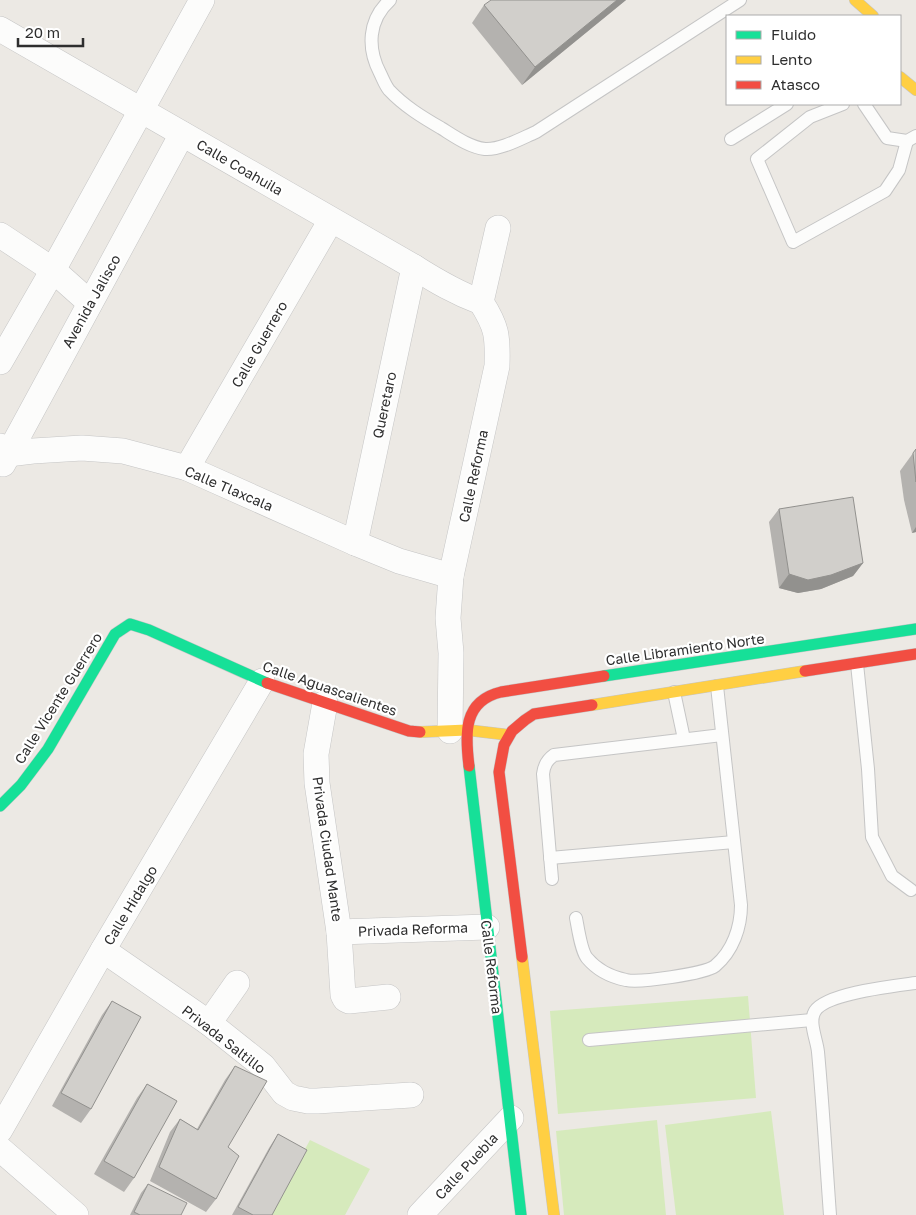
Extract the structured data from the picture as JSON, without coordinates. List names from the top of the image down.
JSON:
{
  "streets": {
    "street": [
      "Calle Coahuila",
      "Avenida Jalisco",
      "Calle Guerrero",
      "Queretaro",
      "Calle Reforma",
      "Calle Tlaxcala",
      "Calle Libramiento Norte",
      "Calle Aguascalientes",
      "Calle Vicente Guerrero",
      "Privada Ciudad Mante",
      "Calle Hidalgo",
      "Privada Reforma",
      "Privada Saltillo",
      "Calle Puebla"
    ]
  },
  "crossings": [
    ["Calle Coahuila", "Avenida Jalisco"],
    ["Calle Coahuila", "Calle Guerrero"],
    ["Calle Coahuila", "Queretaro"],
    ["Calle Coahuila", "Calle Reforma"],
    ["Avenida Jalisco", "Calle Tlaxcala"],
    ["Calle Guerrero", "Calle Tlaxcala"],
    ["Queretaro", "Calle Tlaxcala"],
    ["Calle Reforma", "Calle Tlaxcala"],
    ["Calle Reforma", "Calle Libramiento Norte"],
    ["Calle Reforma", "Calle Aguascalientes"],
    ["Calle Reforma", "Privada Reforma"],
    ["Calle Reforma", "Calle Puebla"],
    ["Calle Libramiento Norte", "Calle Aguascalientes"],
    ["Calle Aguascalientes", "Calle Vicente Guerrero"],
    ["Calle Aguascalientes", "Privada Ciudad Mante"],
    ["Calle Aguascalientes", "Calle Hidalgo"],
    ["Privada Ciudad Mante", "Privada Reforma"],
    ["Calle Hidalgo", "Privada Saltillo"]
  ],
  "legend": ["Fluido", "Lento", "Atasco"],
  "scale_bar": "20 m"
}
